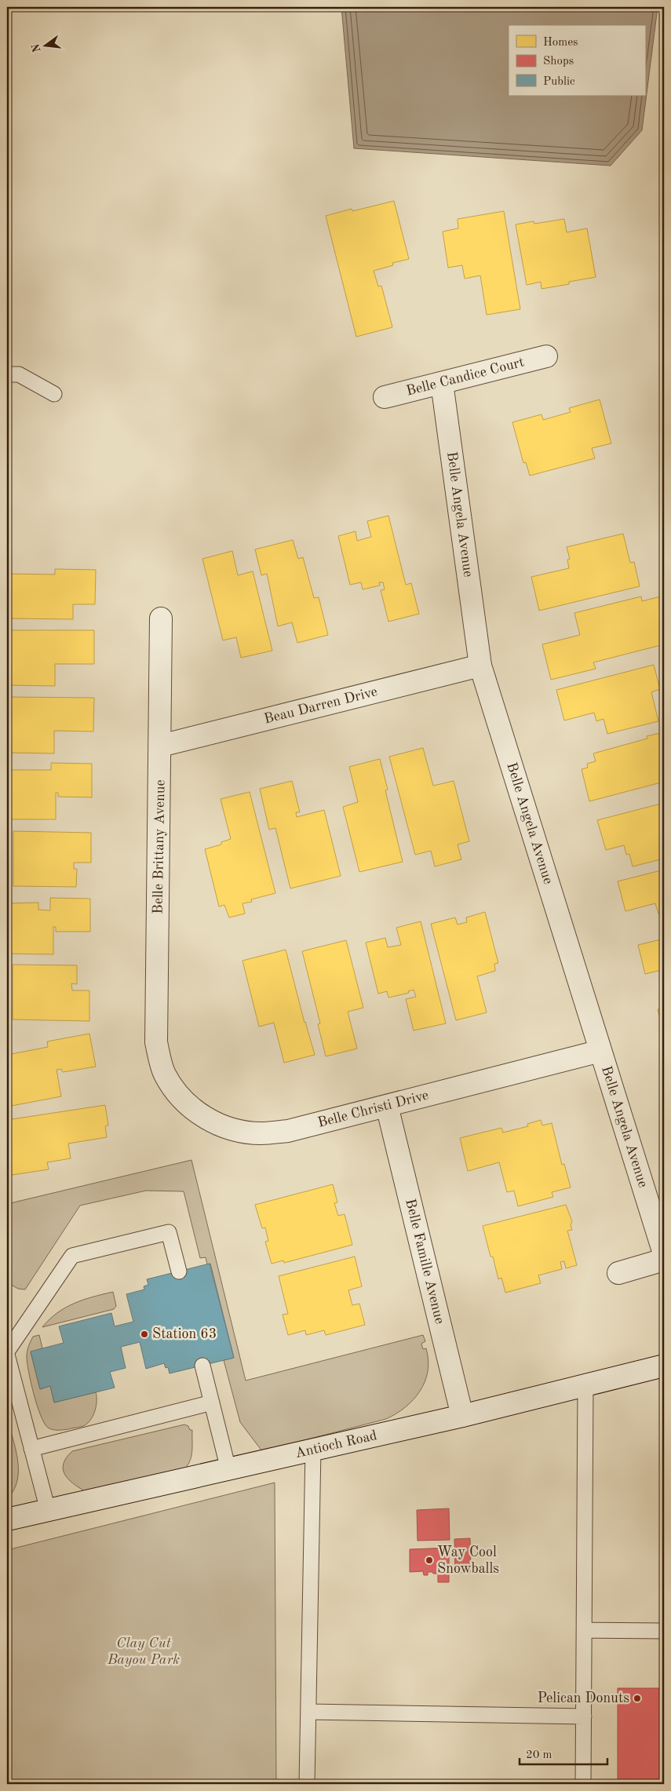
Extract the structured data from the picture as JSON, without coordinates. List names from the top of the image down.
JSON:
{
  "streets": {
    "street": [
      "Belle Candice Court",
      "Belle Angela Avenue",
      "Beau Darren Drive",
      "Belle Brittany Avenue",
      "Belle Christi Drive",
      "Belle Famille Avenue",
      "Antioch Road"
    ]
  },
  "crossings": [
    ["Belle Candice Court", "Belle Angela Avenue"],
    ["Belle Angela Avenue", "Beau Darren Drive"],
    ["Belle Angela Avenue", "Belle Christi Drive"],
    ["Beau Darren Drive", "Belle Brittany Avenue"],
    ["Belle Brittany Avenue", "Belle Christi Drive"],
    ["Belle Christi Drive", "Belle Famille Avenue"],
    ["Belle Famille Avenue", "Antioch Road"]
  ],
  "parks": ["Clay Cut Bayou Park"],
  "places": ["Station 63", "Way Cool Snowballs", "Pelican Donuts"],
  "legend": ["Homes", "Shops", "Public"],
  "scale_bar": "20 m",
  "north": "left"
}
